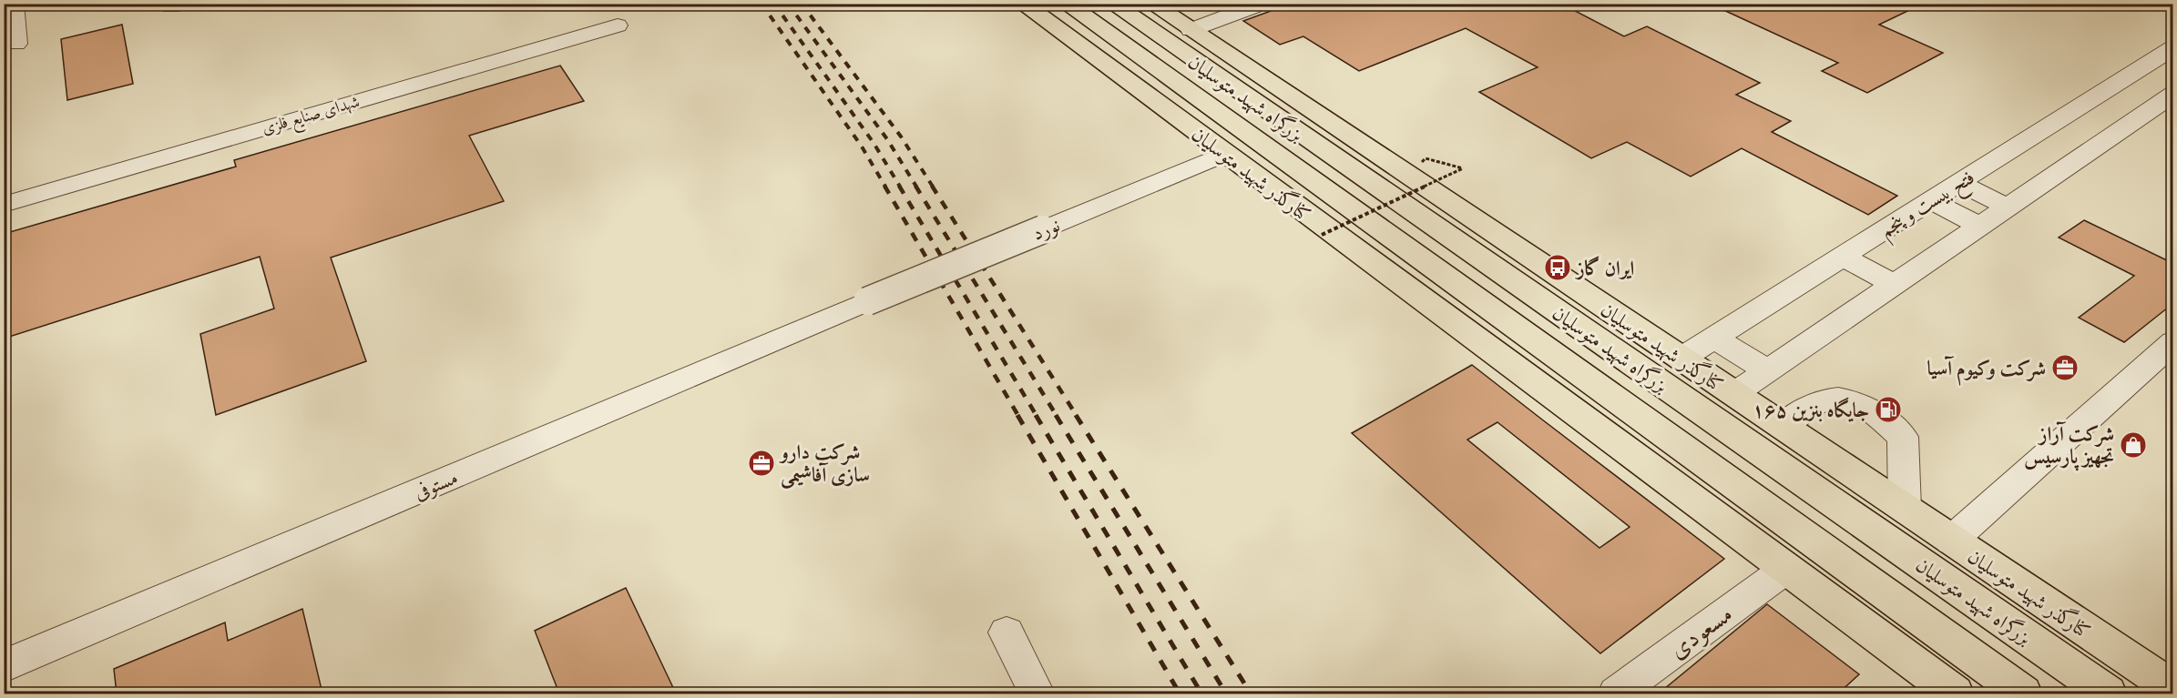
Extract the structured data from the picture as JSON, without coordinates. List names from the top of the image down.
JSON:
{
  "streets": {
    "main road": ["بزرگراه شهید متوسلیان", "کنارگذر شهید متوسلیان"],
    "street": [
      "شهدای صنایع فلزی",
      "فتح بیست و پنجم",
      "نورد",
      "مستوفی",
      "مسعودی"
    ]
  },
  "crossings": [
    ["کنارگذر شهید متوسلیان", "فتح بیست و پنجم"],
    ["کنارگذر شهید متوسلیان", "نورد"],
    ["کنارگذر شهید متوسلیان", "مسعودی"],
    ["نورد", "مستوفی"]
  ],
  "places": {
    "bus stop": ["ایران گاز"],
    "office": ["شرکت وکیوم آسیا", "شرکت دارو سازی آفاشیمی"],
    "fuel station": ["جایگاه بنزین ۱۶۵"],
    "shop": ["شرکت آراز تجهیز پارسیس"]
  }
}
